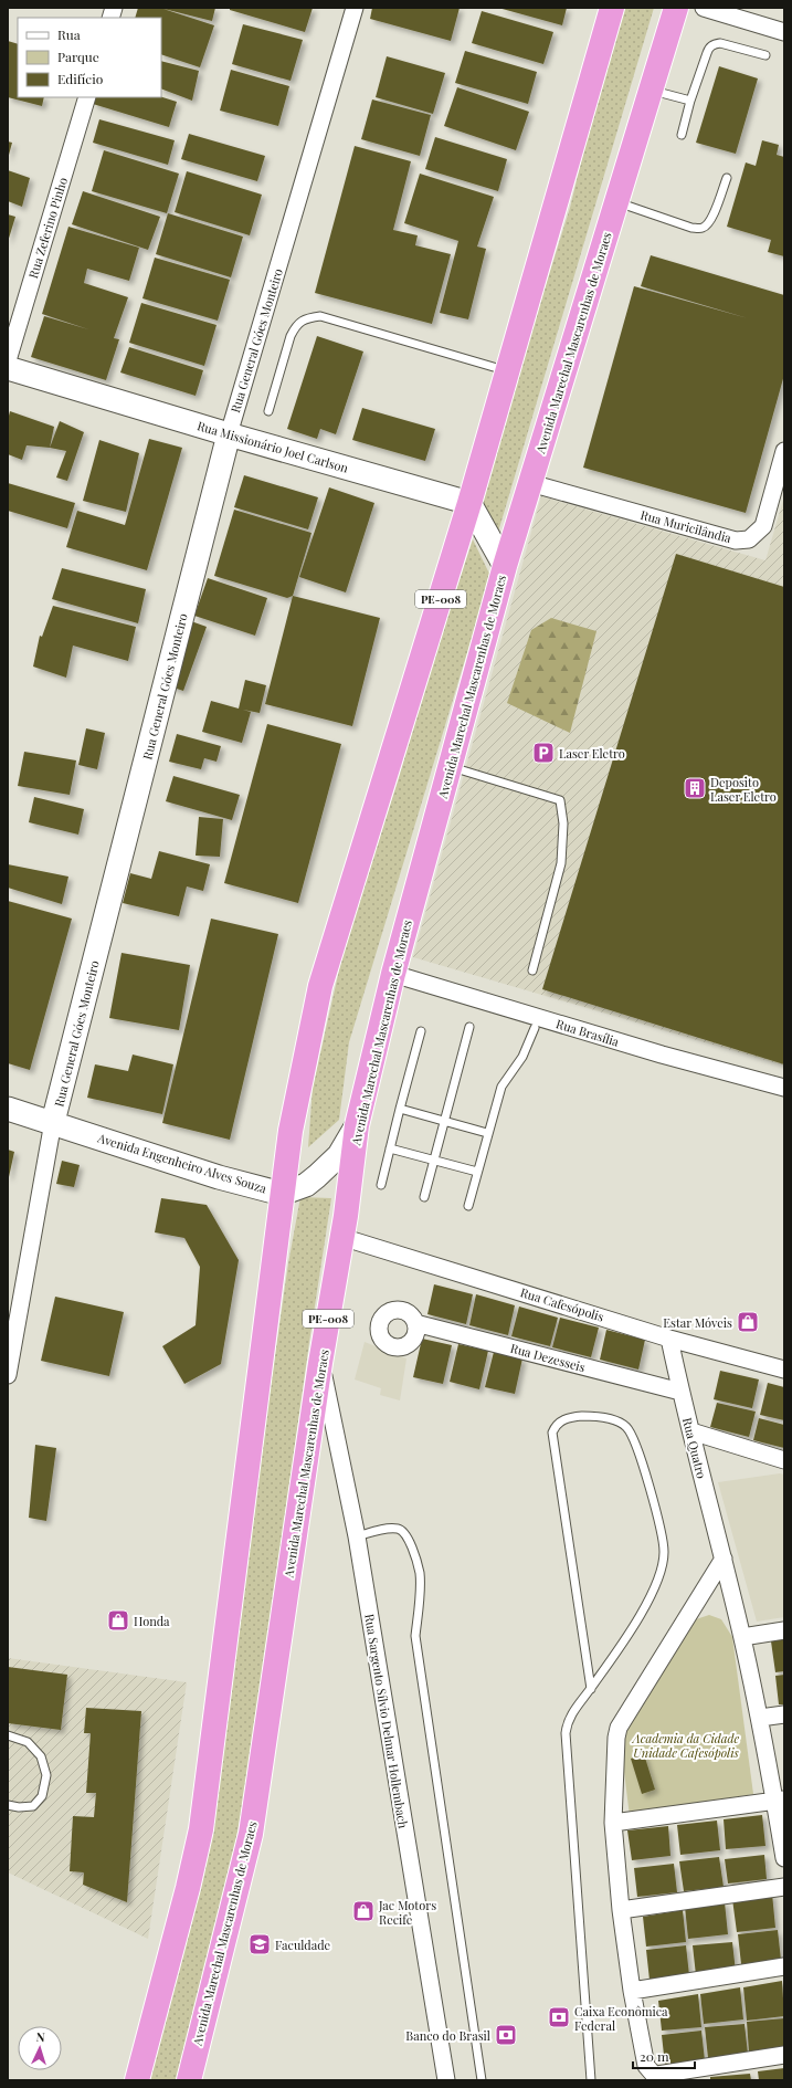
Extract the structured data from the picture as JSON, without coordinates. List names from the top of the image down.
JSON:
{
  "streets": {
    "highway": ["Avenida Marechal Mascarenhas de Moraes", "PE-008"],
    "main road": ["Rua General Góes Monteiro", "Rua Missionário Joel Carlson", "Avenida Engenheiro Alves Souza"],
    "street": [
      "Rua Zeferino Pinho",
      "Rua Muricilândia",
      "Rua Brasília",
      "Rua Cafesópolis",
      "Rua Dezesseis",
      "Rua Quatro",
      "Rua Sargento Sílvio Delmar Hollembach"
    ]
  },
  "crossings": [
    ["Rua General Góes Monteiro", "Rua Missionário Joel Carlson"],
    ["Rua General Góes Monteiro", "Avenida Engenheiro Alves Souza"],
    ["Avenida Marechal Mascarenhas de Moraes", "Rua Muricilândia"],
    ["Avenida Marechal Mascarenhas de Moraes", "Rua Brasília"],
    ["Avenida Marechal Mascarenhas de Moraes", "Avenida Engenheiro Alves Souza"],
    ["Avenida Marechal Mascarenhas de Moraes", "Rua Cafesópolis"],
    ["Avenida Marechal Mascarenhas de Moraes", "Rua Sargento Sílvio Delmar Hollembach"],
    ["Rua Missionário Joel Carlson", "PE-008"],
    ["PE-008", "Avenida Engenheiro Alves Souza"],
    ["Rua Cafesópolis", "Rua Quatro"],
    ["Rua Dezesseis", "Rua Quatro"]
  ],
  "parks": ["Academia da Cidade Unidade Cafesópolis"],
  "places": {
    "parking": ["Laser Eletro"],
    "building": ["Deposito Laser Eletro"],
    "shop": ["Estar Móveis", "Honda", "Jac Motors Recife"],
    "school or university": ["Faculdade"],
    "bank": ["Caixa Econômica Federal", "Banco do Brasil"]
  },
  "legend": ["Rua", "Parque", "Edifício"],
  "scale_bar": "20 m",
  "north": "top"
}
